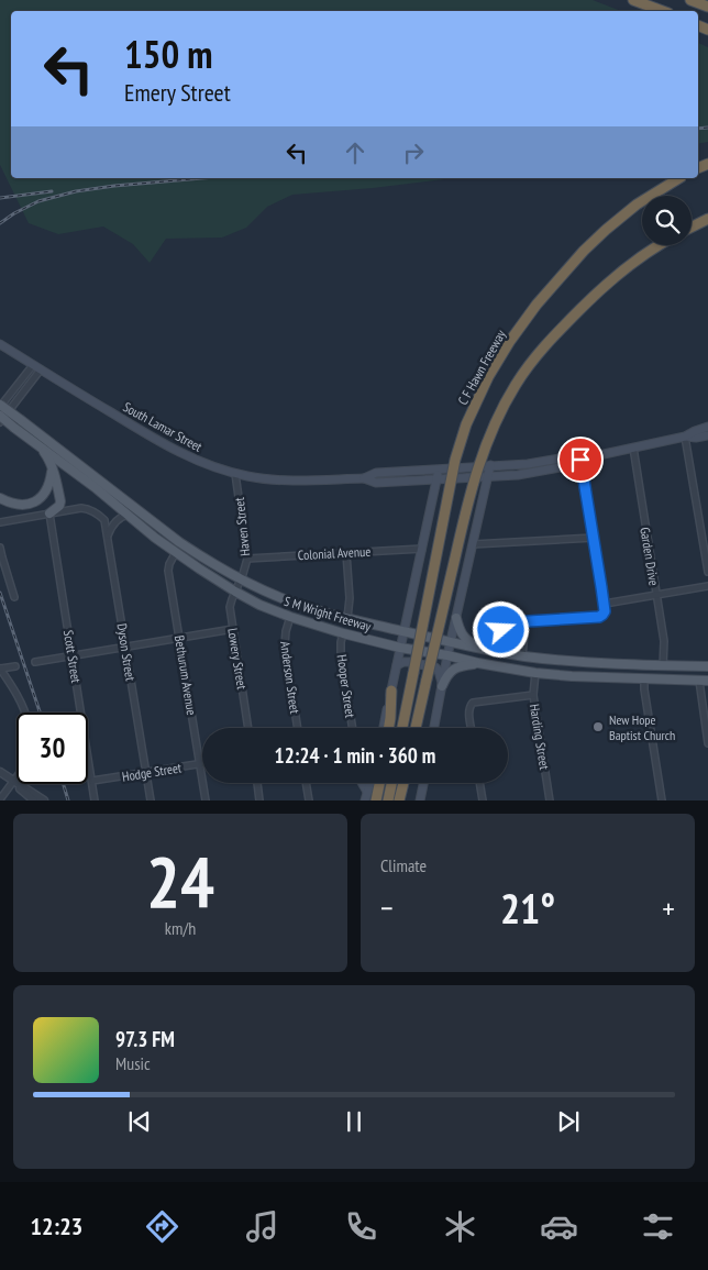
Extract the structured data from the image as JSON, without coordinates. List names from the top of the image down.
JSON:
{
  "streets": {
    "highway": ["C F Hawn Freeway"],
    "main road": ["South Lamar Street", "S M Wright Freeway"],
    "street": [
      "Haven Street",
      "Colonial Avenue",
      "Garden Drive",
      "Dyson Street",
      "Scott Street",
      "Lowery Street",
      "Bethurum Avenue",
      "Anderson Street",
      "Hooper Street",
      "Harding Street",
      "Hodge Street"
    ]
  },
  "crossings": [
    ["South Lamar Street", "Haven Street"],
    ["South Lamar Street", "Garden Drive"],
    ["Haven Street", "Colonial Avenue"],
    ["Haven Street", "S M Wright Freeway"],
    ["Haven Street", "Lowery Street"],
    ["Garden Drive", "S M Wright Freeway"],
    ["S M Wright Freeway", "Lowery Street"],
    ["S M Wright Freeway", "Bethurum Avenue"],
    ["S M Wright Freeway", "Anderson Street"],
    ["S M Wright Freeway", "Hooper Street"],
    ["S M Wright Freeway", "Harding Street"],
    ["Dyson Street", "Scott Street"],
    ["Dyson Street", "Hodge Street"],
    ["Scott Street", "Hodge Street"],
    ["Bethurum Avenue", "Hodge Street"]
  ],
  "places": ["New Hope Baptist Church"],
  "page": {
    "turn": ["150 m", "Emery Street"],
    "limit": "30",
    "trip": "12:24 · 1 min · 360 m",
    "tile": [
      ["24", "km/h"],
      "Climate"
    ],
    "heat": ["−", "21°", "+"],
    "song": ["97.3 FM", "Music"],
    "tabs": "12:23"
  }
}
